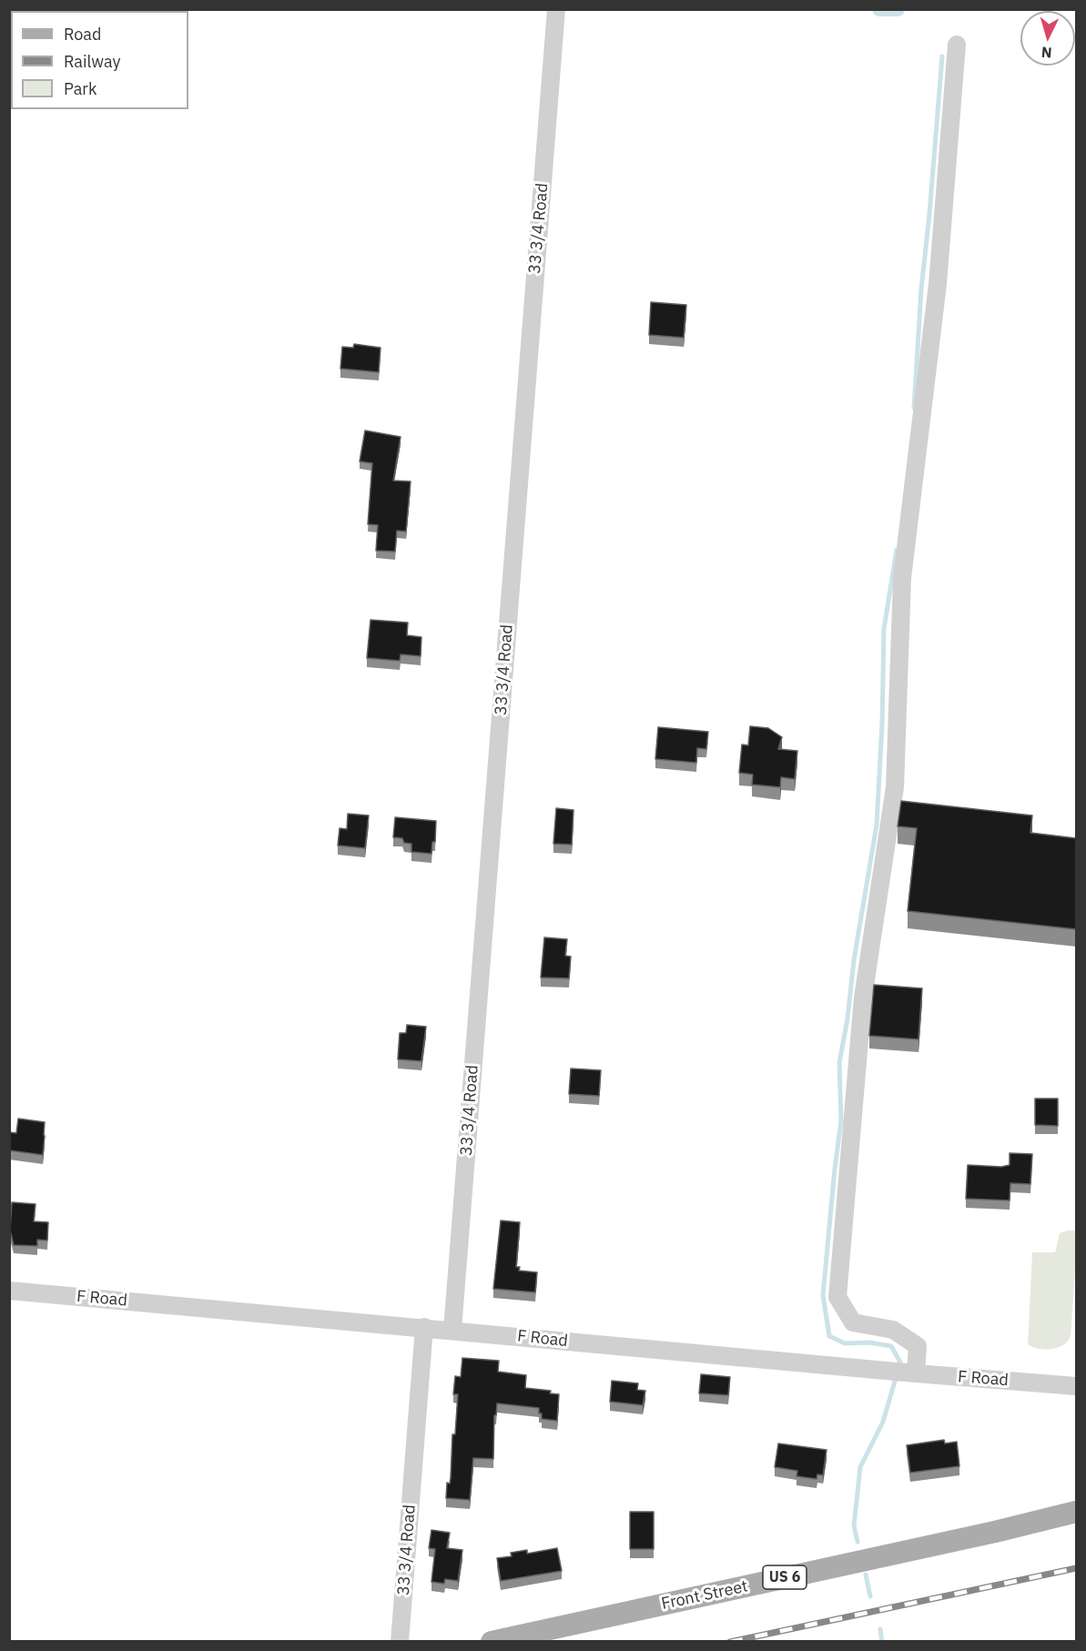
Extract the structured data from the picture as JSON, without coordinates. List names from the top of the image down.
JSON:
{
  "streets": {
    "main road": ["US 6", "Front Street"],
    "street": ["33 3/4 Road", "F Road"]
  },
  "crossings": [
    ["33 3/4 Road", "F Road"]
  ],
  "legend": ["Road", "Railway", "Park"],
  "north": "bottom"
}
